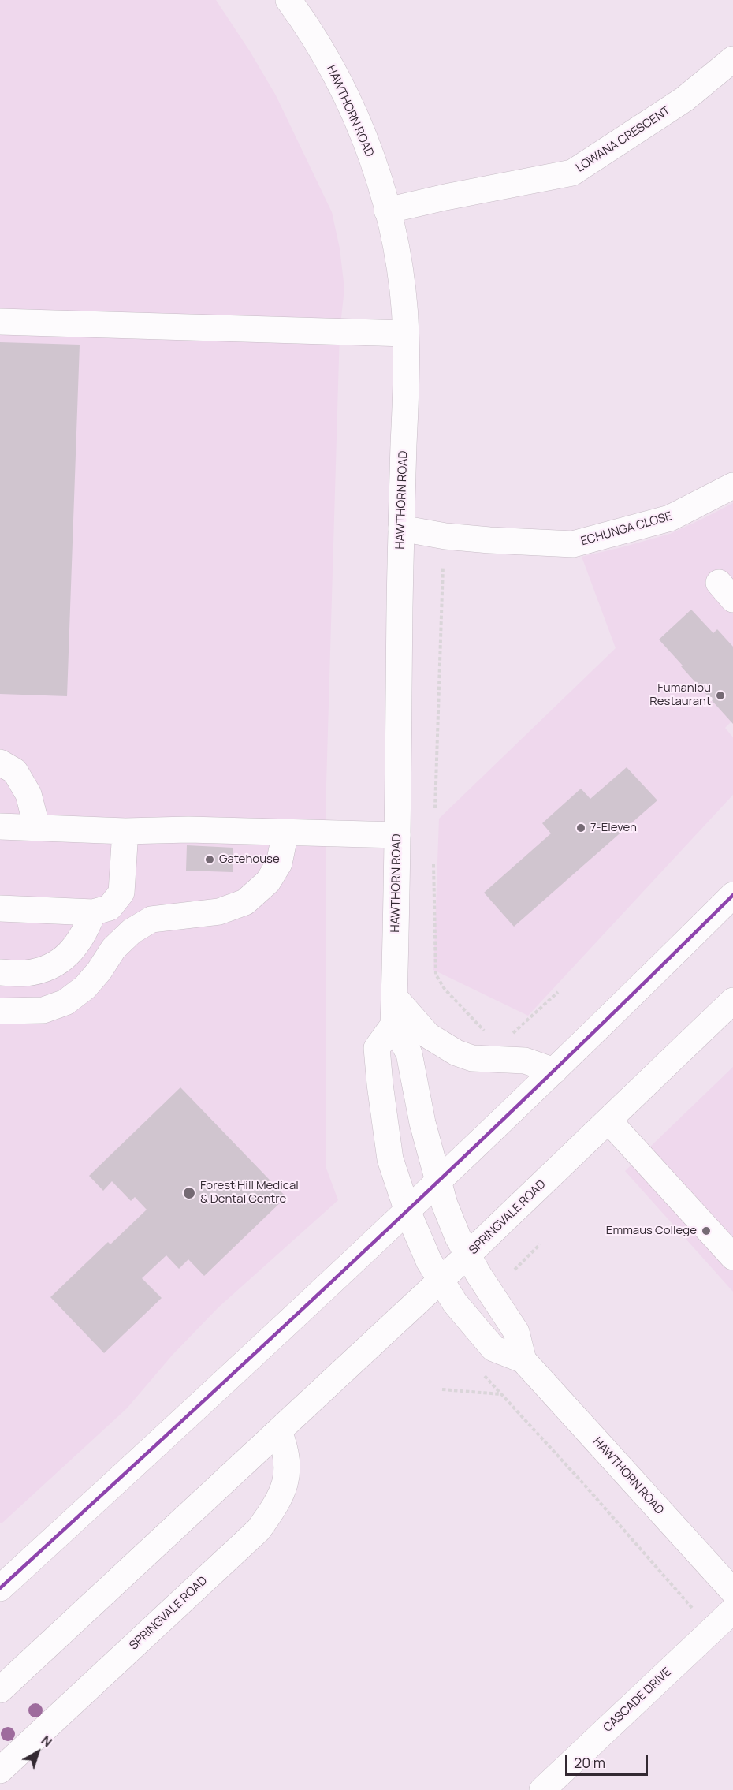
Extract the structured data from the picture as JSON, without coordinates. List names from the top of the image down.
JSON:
{
  "streets": {
    "main road": [
      "HAWTHORN ROAD",
      "LOWANA CRESCENT",
      "ECHUNGA CLOSE",
      "SPRINGVALE ROAD",
      "CASCADE DRIVE"
    ]
  },
  "crossings": [
    ["HAWTHORN ROAD", "LOWANA CRESCENT"],
    ["HAWTHORN ROAD", "ECHUNGA CLOSE"],
    ["HAWTHORN ROAD", "SPRINGVALE ROAD"]
  ],
  "places": [
    "Fumanlou Restaurant",
    "7-Eleven",
    "Gatehouse",
    "Forest Hill Medical & Dental Centre",
    "Emmaus College"
  ],
  "scale_bar": "20 m",
  "north": "top right"
}
